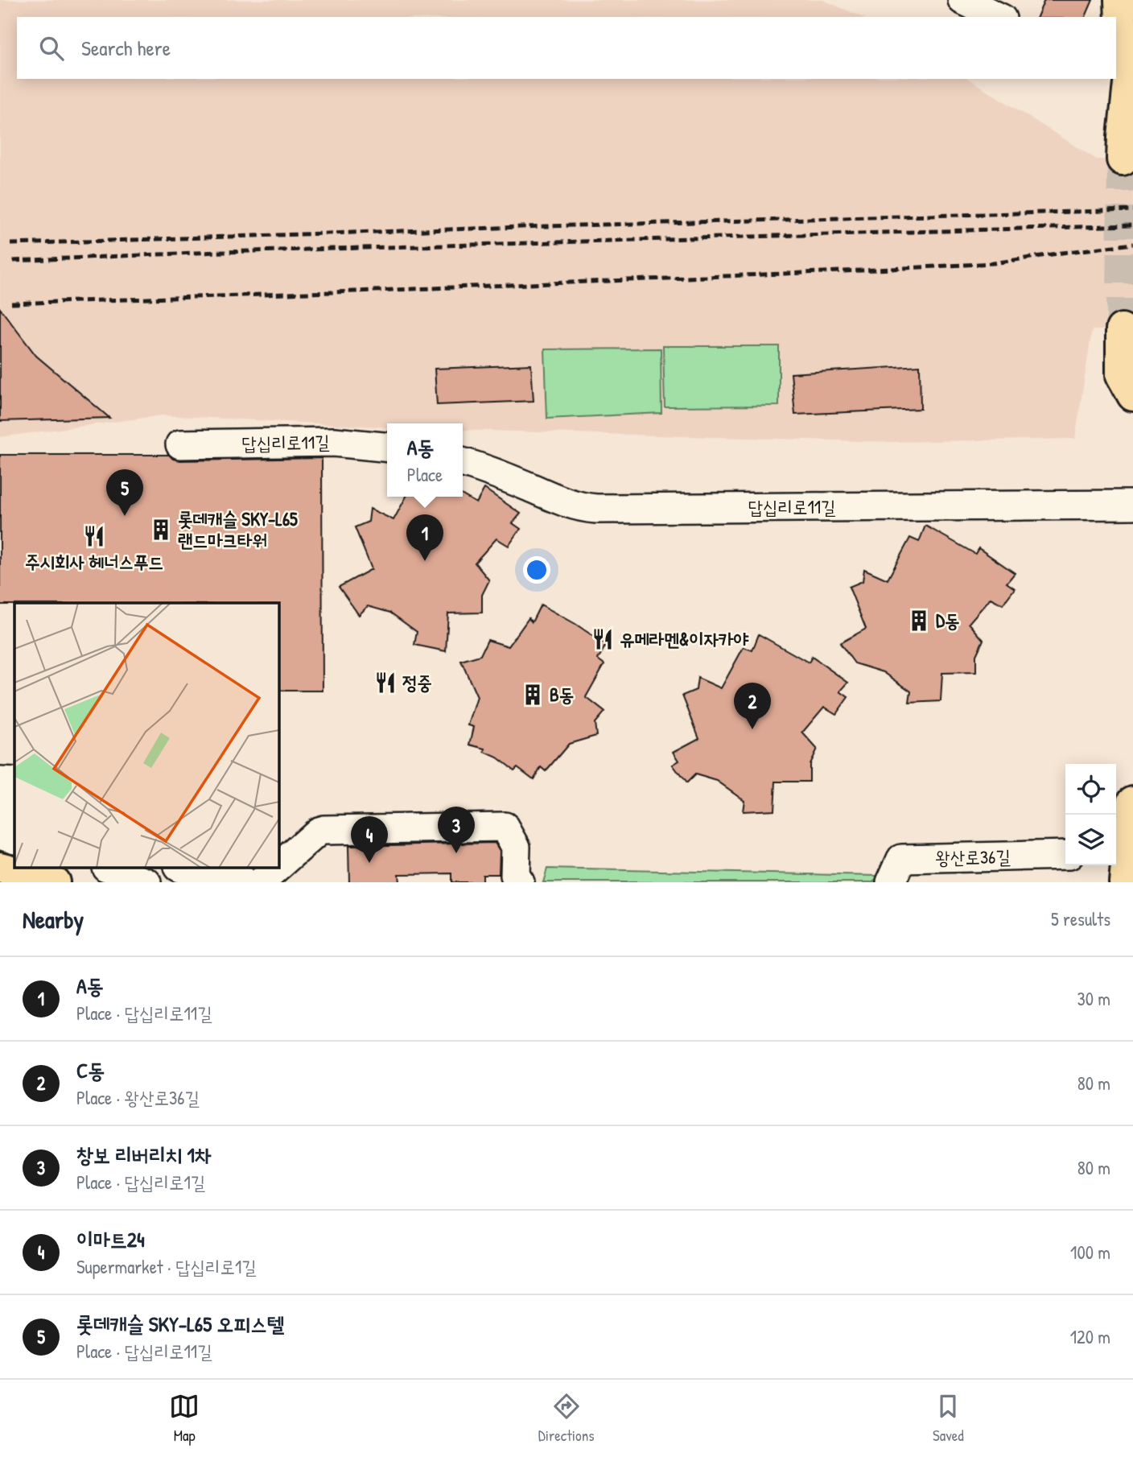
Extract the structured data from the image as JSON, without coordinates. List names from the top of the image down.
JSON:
{
  "streets": {
    "street": ["답십리로11길", "왕산로36길"]
  },
  "places": {
    "building": ["롯데캐슬 SKY-L65 랜드마크타워", "D동", "B동"],
    "restaurant": ["주시회사 헤너스푸드", "유메라멘&이자카야", "정중"]
  },
  "page": {
    "search": "Search here",
    "popup": ["A동", "Place"],
    "pins": [
      "5",
      "1",
      "2",
      "3",
      "4"
    ],
    "heading": ["Nearby", "5 results"],
    "list": [
      {
        "mark": "1",
        "name": "A동",
        "note": "Place · 답십리로11길",
        "value": "30 m"
      },
      {
        "mark": "2",
        "name": "C동",
        "note": "Place · 왕산로36길",
        "value": "80 m"
      },
      {
        "mark": "3",
        "name": "창보 리버리치 1차",
        "note": "Place · 답십리로1길",
        "value": "80 m"
      },
      {
        "mark": "4",
        "name": "이마트24",
        "note": "Supermarket · 답십리로1길",
        "value": "100 m"
      },
      {
        "mark": "5",
        "name": "롯데캐슬 SKY-L65 오피스텔",
        "note": "Place · 답십리로11길",
        "value": "120 m"
      }
    ],
    "nav": ["Map", "Directions", "Saved"]
  }
}
